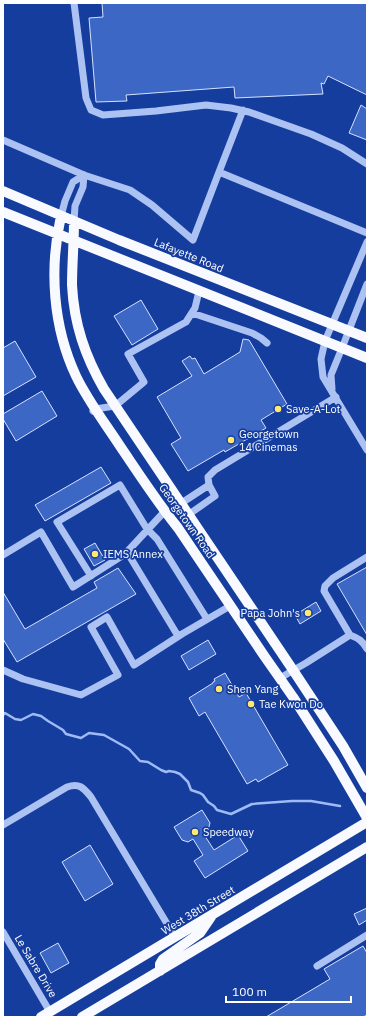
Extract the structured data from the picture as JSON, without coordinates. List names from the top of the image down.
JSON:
{
  "streets": {
    "main road": ["Lafayette Road", "Georgetown Road", "West 38th Street"],
    "street": ["Le Sabre Drive"]
  },
  "crossings": [
    ["Lafayette Road", "Georgetown Road"],
    ["West 38th Street", "Le Sabre Drive"]
  ],
  "places": [
    "Save-A-Lot",
    "Georgetown 14 Cinemas",
    "IEMS Annex",
    "Papa John's",
    "Shen Yang",
    "Tae Kwon Do",
    "Speedway"
  ],
  "scale_bar": "100 m"
}
